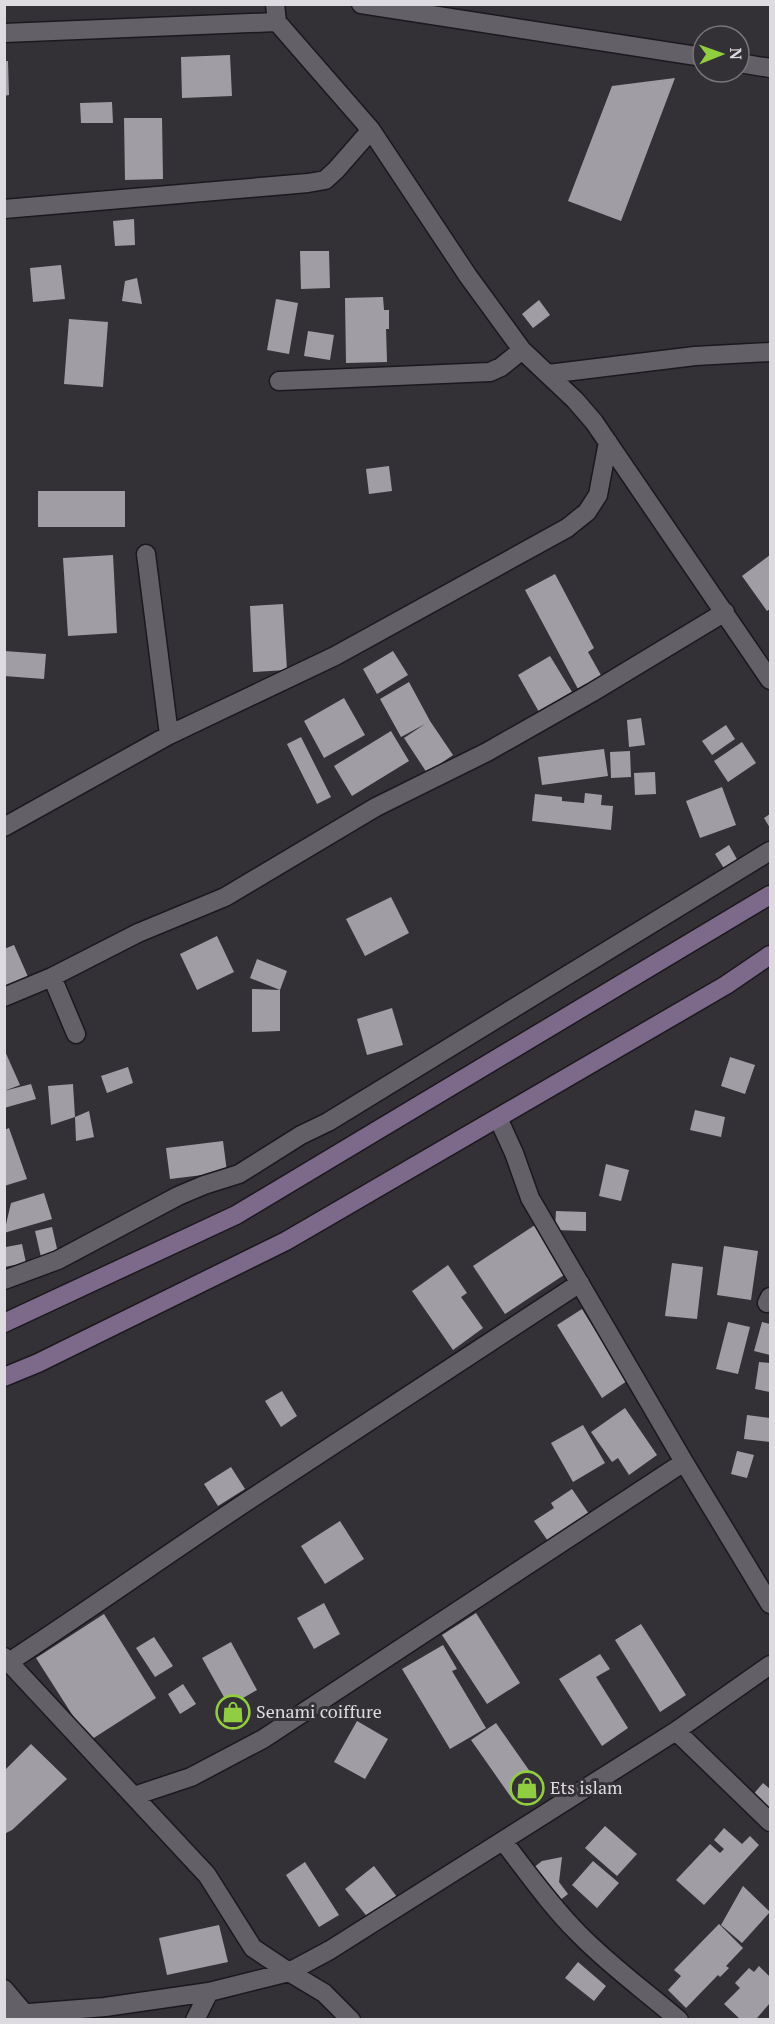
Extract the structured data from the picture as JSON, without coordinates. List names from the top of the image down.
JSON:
{
  "places": {
    "shop": ["Senami coiffure", "Ets islam"]
  },
  "north": "right"
}
